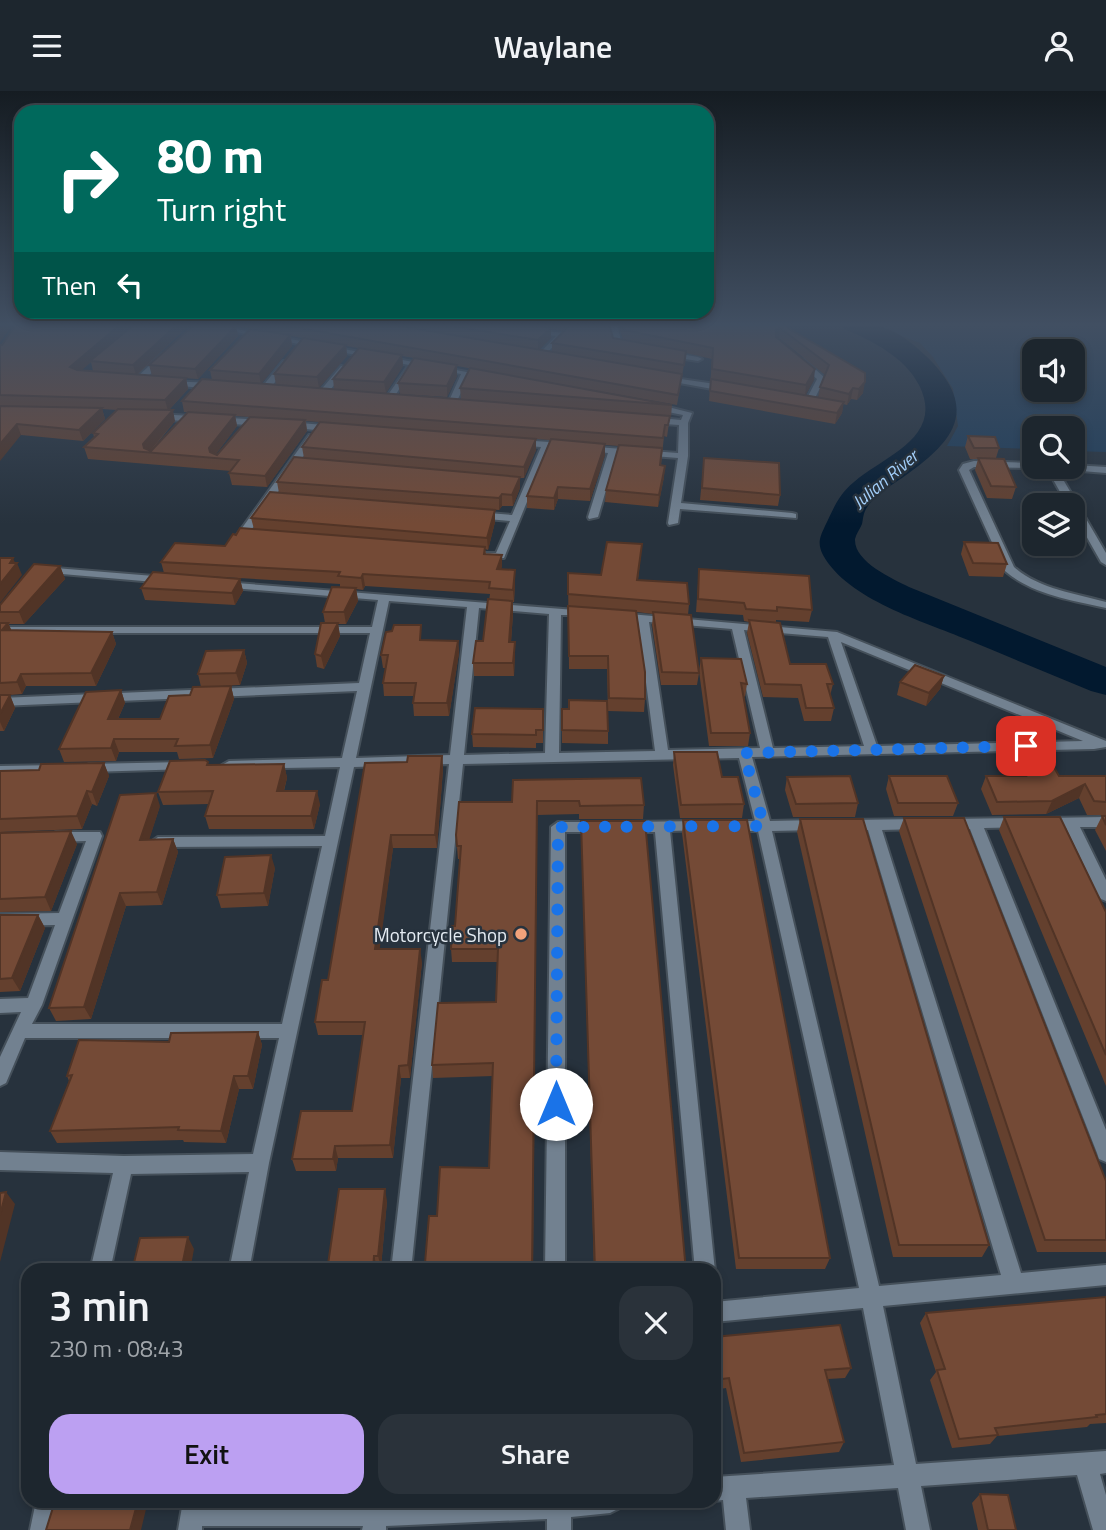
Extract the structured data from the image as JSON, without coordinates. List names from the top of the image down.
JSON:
{
  "water": ["Julian River"],
  "places": ["Motorcycle Shop"],
  "page": {
    "header": "Waylane",
    "turn": ["80 m", "Turn right"],
    "then": "Then",
    "heading": ["3 min", "230 m · 08:43"],
    "buttons": ["Exit", "Share"]
  }
}
